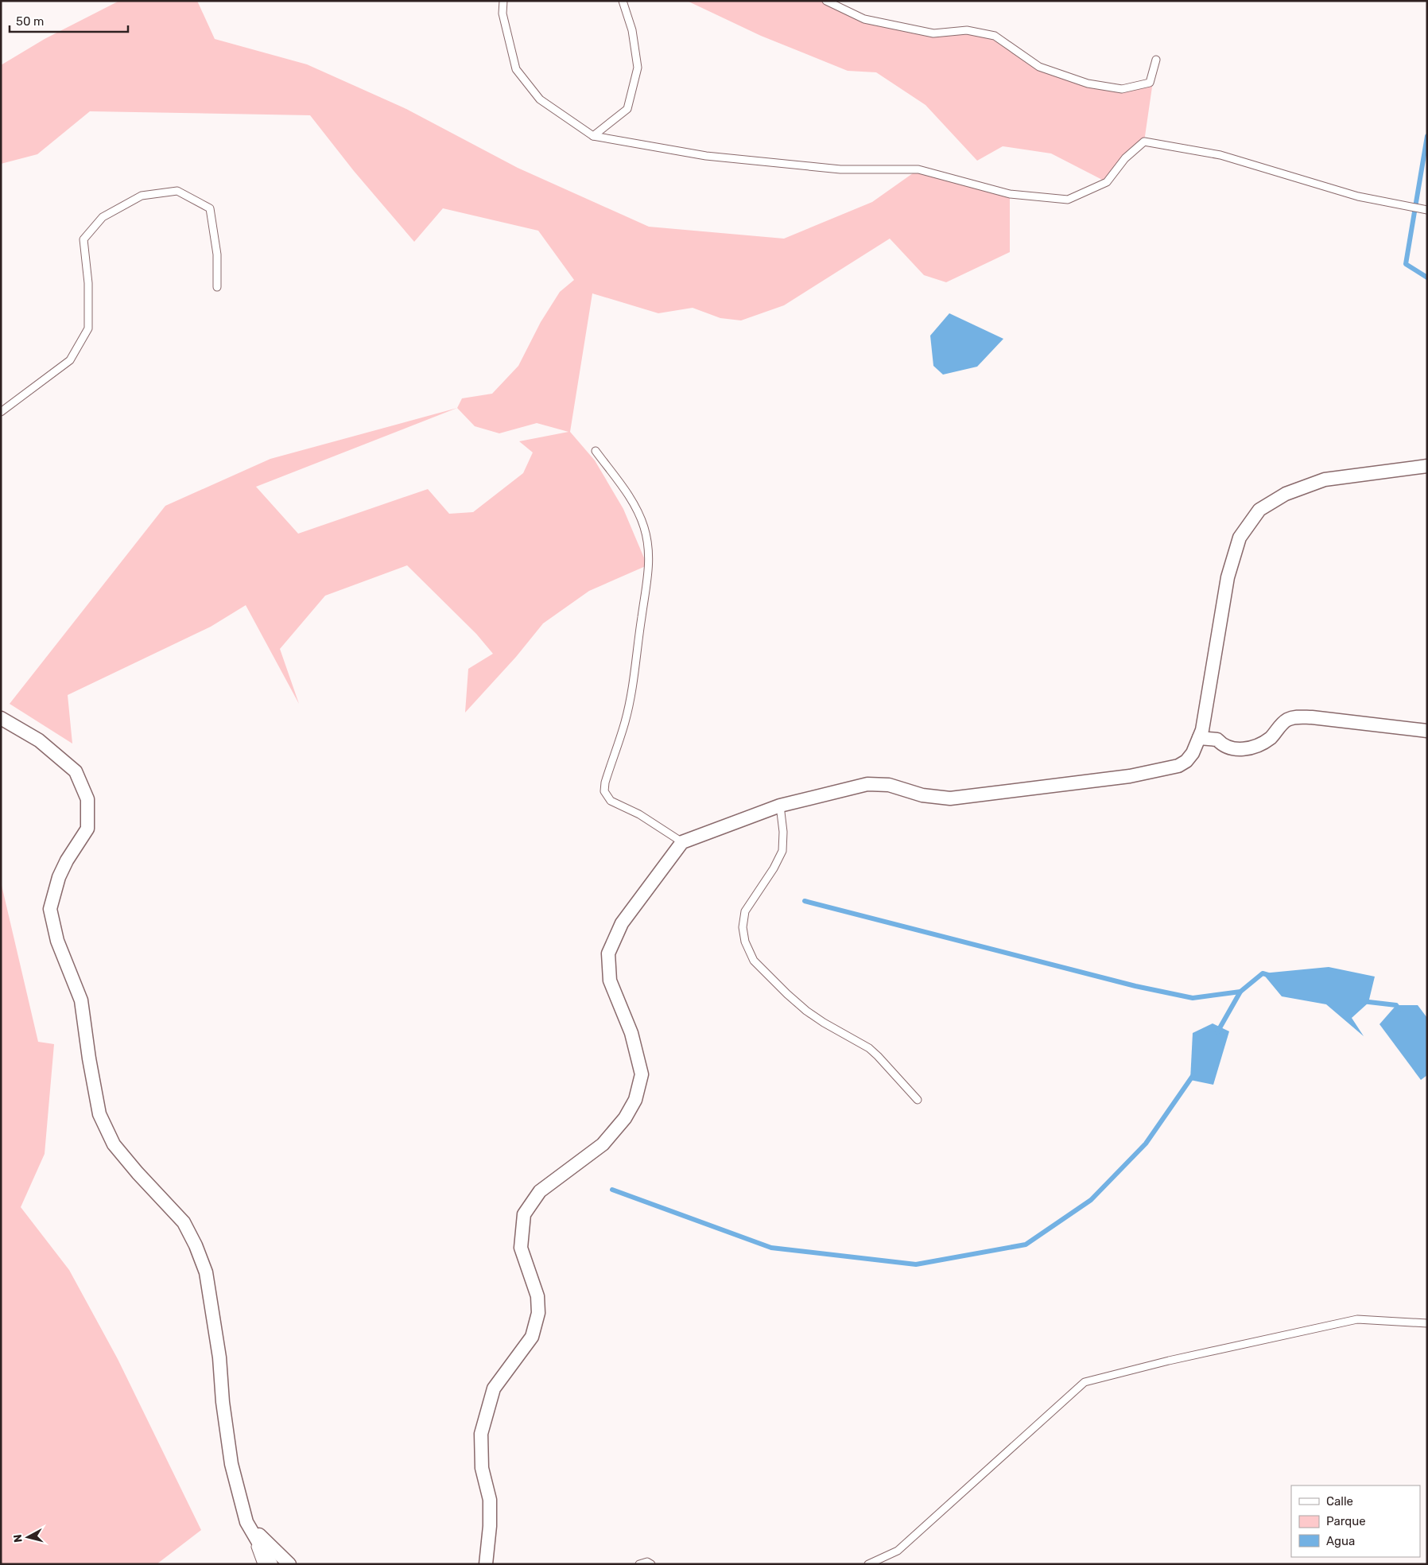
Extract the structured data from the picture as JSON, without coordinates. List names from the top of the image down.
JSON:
{
  "legend": ["Calle", "Parque", "Agua"],
  "scale_bar": "50 m",
  "north": "left"
}
